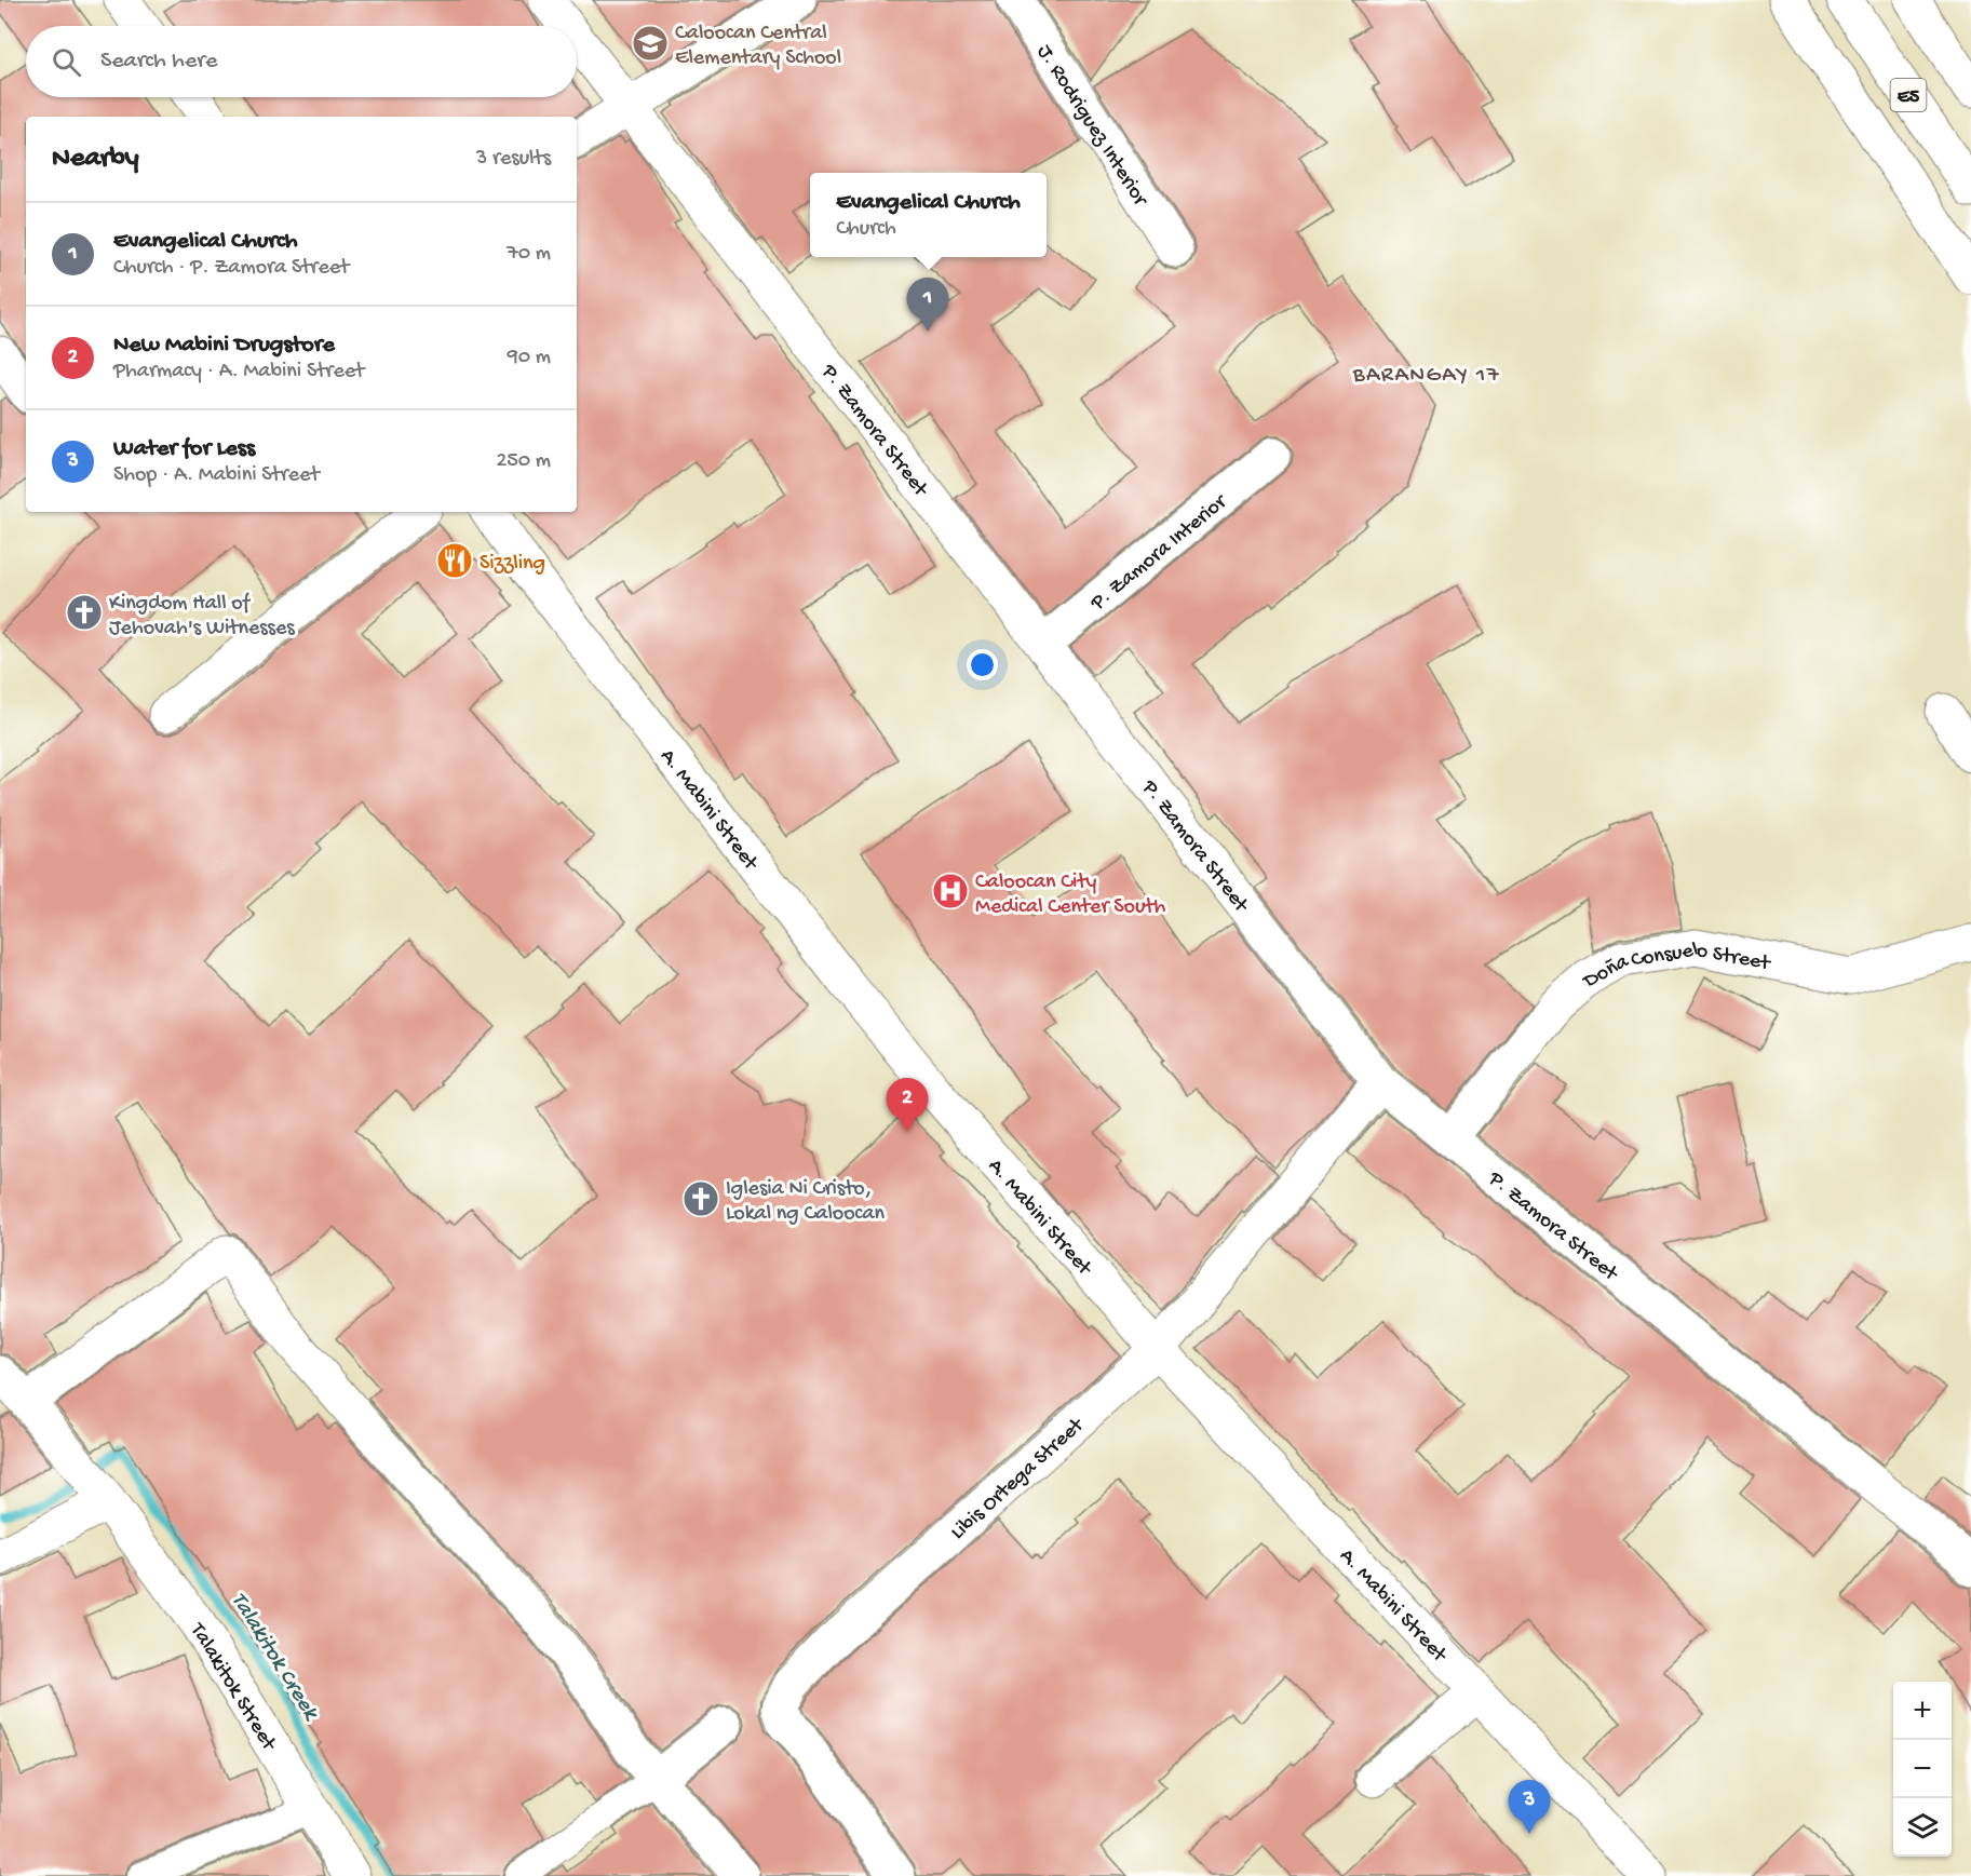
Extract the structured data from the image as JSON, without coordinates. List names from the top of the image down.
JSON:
{
  "streets": {
    "main road": [
      "E5",
      "J. Rodriguez Interior",
      "P. Zamora Street",
      "P. Zamora Interior",
      "A. Mabini Street",
      "Doña Consuelo Street",
      "Libis Ortega Street",
      "Talakitok Street"
    ]
  },
  "crossings": [
    ["P. Zamora Street", "P. Zamora Interior"],
    ["P. Zamora Street", "Doña Consuelo Street"],
    ["P. Zamora Street", "Libis Ortega Street"],
    ["A. Mabini Street", "Libis Ortega Street"]
  ],
  "districts": ["BARANGAY 17"],
  "water": ["Talakitok Creek"],
  "places": {
    "school or university": ["Caloocan Central Elementary School"],
    "restaurant": ["Sizzling"],
    "church": ["Kingdom Hall of Jehovah's Witnesses", "Iglesia Ni Cristo, Lokal ng Caloocan"],
    "hospital": ["Caloocan City Medical Center South"]
  },
  "page": {
    "search": "Search here",
    "heading": ["Nearby", "3 results"],
    "popup": ["Evangelical Church", "Church"],
    "list": [
      {
        "mark": "1",
        "name": "Evangelical Church",
        "note": "Church · P. Zamora Street",
        "value": "70 m"
      },
      {
        "mark": "2",
        "name": "New Mabini Drugstore",
        "note": "Pharmacy · A. Mabini Street",
        "value": "90 m"
      },
      {
        "mark": "3",
        "name": "Water for Less",
        "note": "Shop · A. Mabini Street",
        "value": "250 m"
      }
    ],
    "pins": ["1", "2", "3"],
    "map_buttons": ["+", "−"]
  }
}
